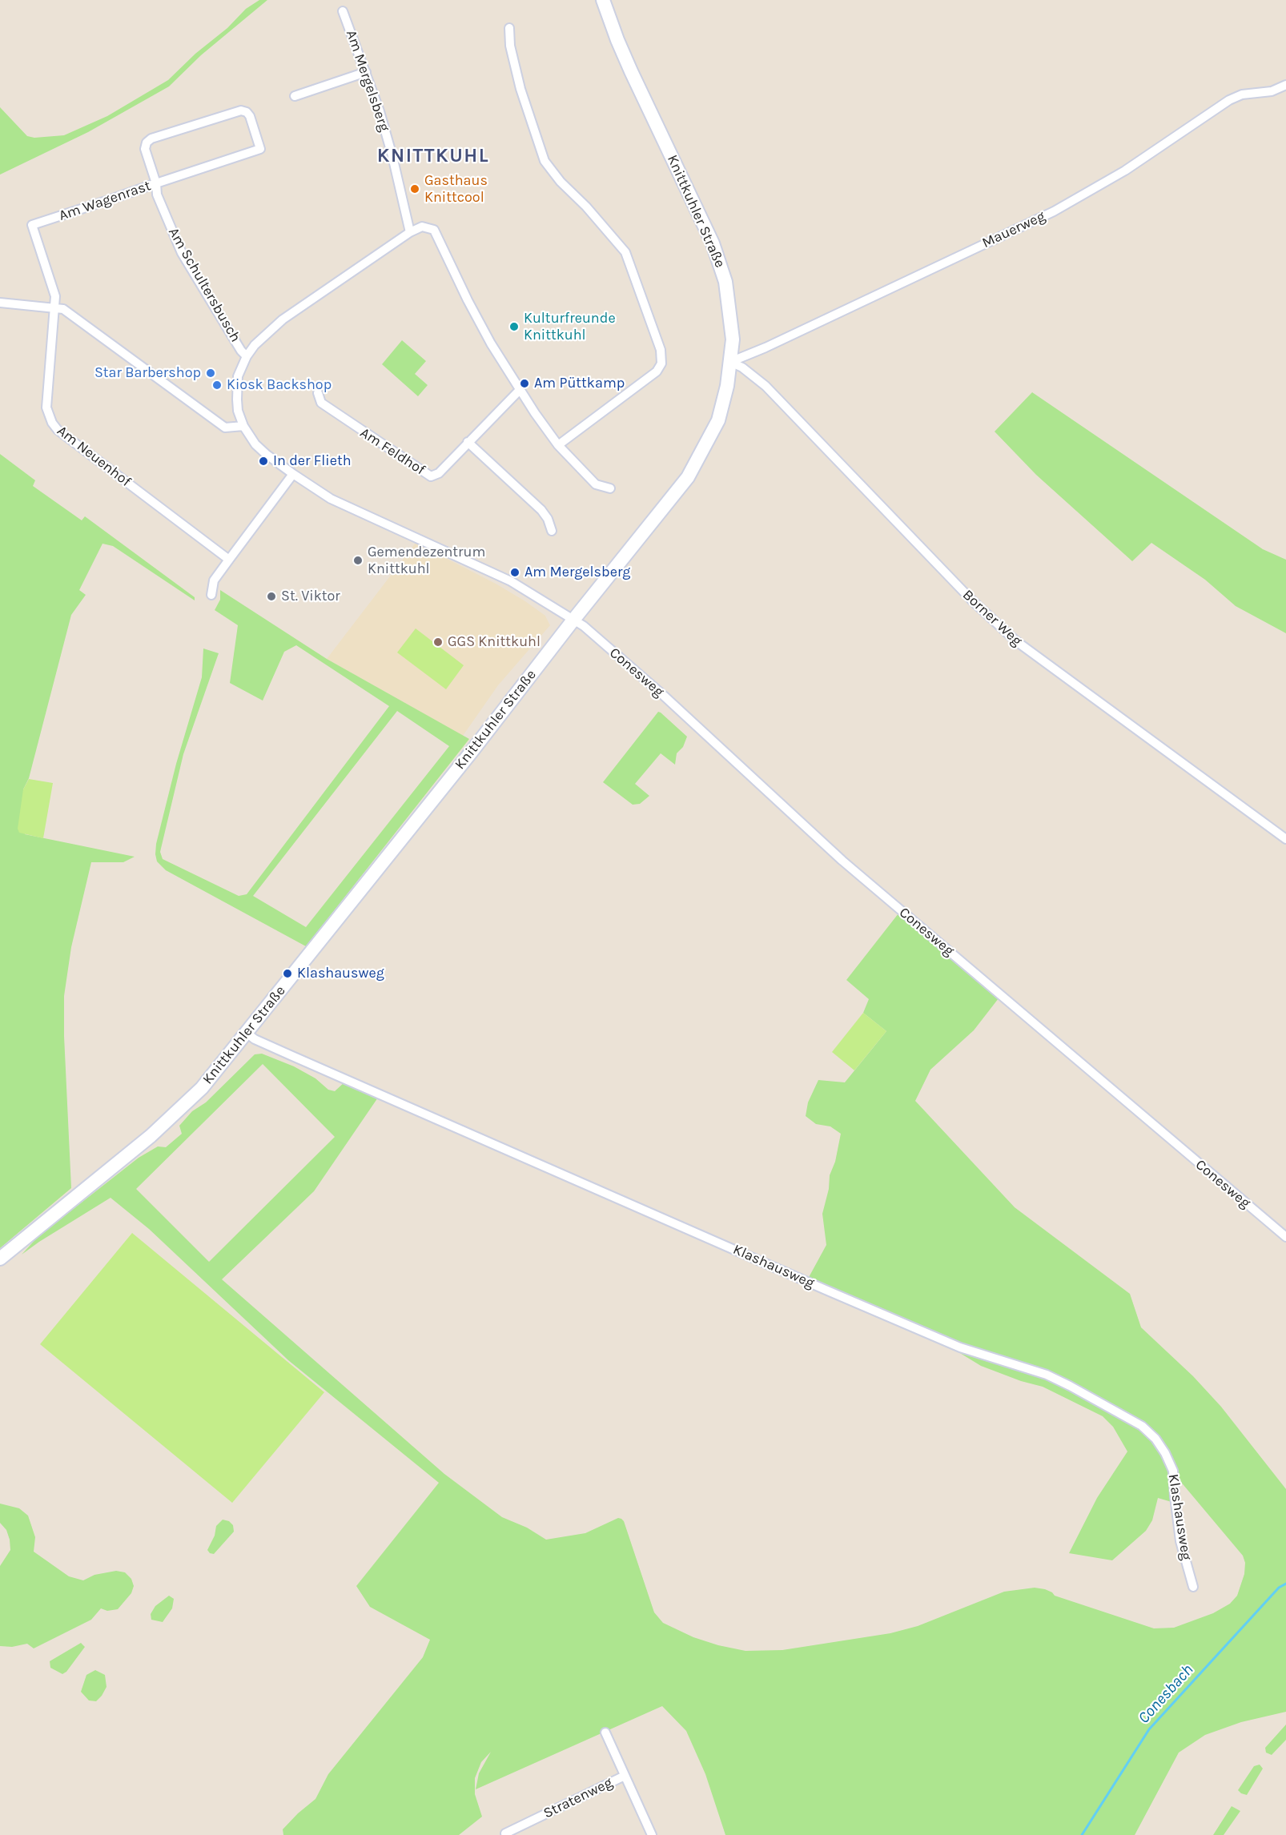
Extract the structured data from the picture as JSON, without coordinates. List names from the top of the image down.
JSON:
{
  "streets": {
    "street": [
      "Am Mergelsberg",
      "Am Wagenrast",
      "Knittkuhler Straße",
      "Mauerweg",
      "Am Schultersbusch",
      "Am Feldhof",
      "Am Neuenhof",
      "Borner Weg",
      "Conesweg",
      "Klashausweg",
      "Stratenweg"
    ]
  },
  "crossings": [
    ["Am Wagenrast", "Am Schultersbusch"],
    ["Am Wagenrast", "Am Neuenhof"],
    ["Knittkuhler Straße", "Mauerweg"],
    ["Knittkuhler Straße", "Borner Weg"],
    ["Knittkuhler Straße", "Conesweg"],
    ["Knittkuhler Straße", "Klashausweg"],
    ["Mauerweg", "Borner Weg"]
  ],
  "districts": ["KNITTKUHL"],
  "water": ["Conesbach"],
  "places": [
    "Gasthaus Knittcool",
    "Kulturfreunde Knittkuhl",
    "Star Barbershop",
    "Am Püttkamp",
    "Kiosk Backshop",
    "In der Flieth",
    "Gemendezentrum Knittkuhl",
    "Am Mergelsberg",
    "St. Viktor",
    "GGS Knittkuhl",
    "Klashausweg"
  ]
}
